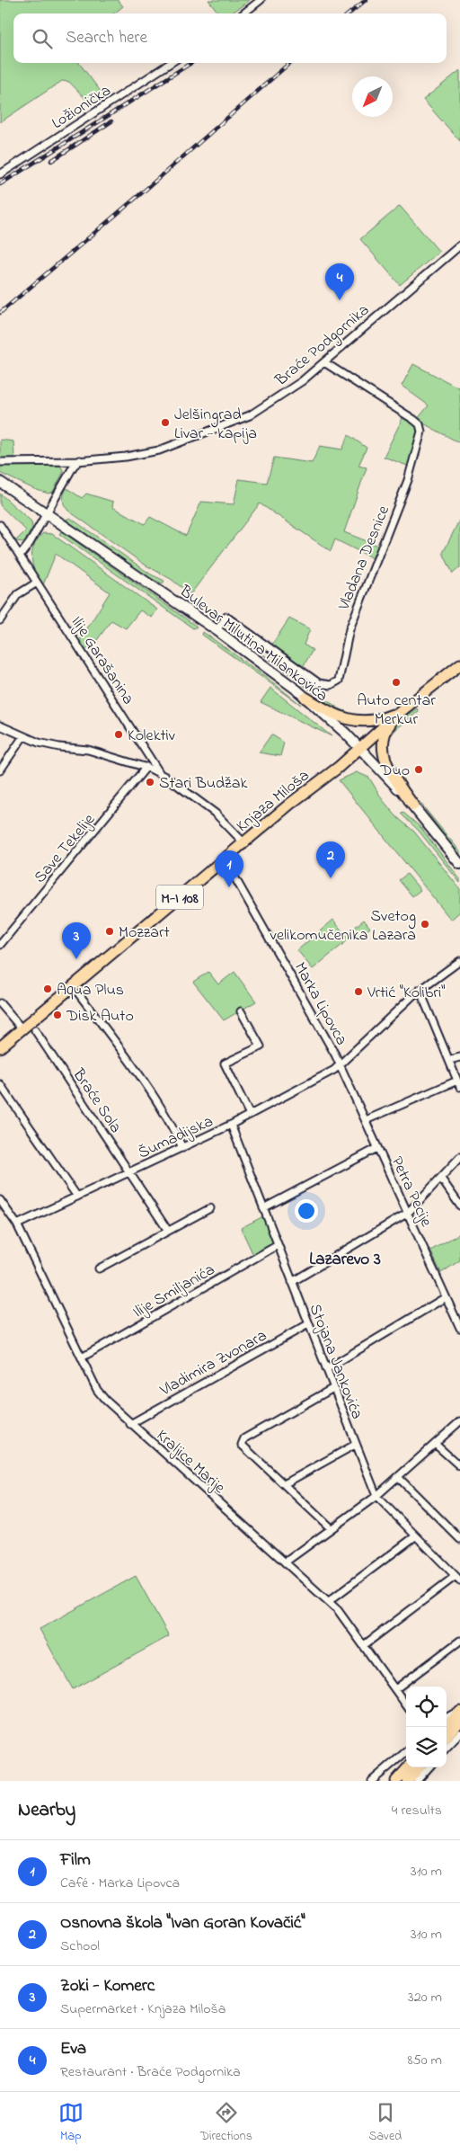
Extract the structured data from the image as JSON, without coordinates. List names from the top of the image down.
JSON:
{
  "streets": {
    "main road": ["Knjaza Miloša", "M-I 108"],
    "street": [
      "Ložionička",
      "Braće Podgornika",
      "Vladana Desnice",
      "Bulevar Milutina Milankovića",
      "Ilije Garašanina",
      "Save Tekelije",
      "Marka Lipovca",
      "Braće Sola",
      "Šumadijska",
      "Petra Pecije",
      "Ilije Smiljanića",
      "Stojana Jankovića",
      "Vladimira Zvonara",
      "Kraljice Marije"
    ]
  },
  "crossings": [
    ["Braće Podgornika", "Vladana Desnice"],
    ["Vladana Desnice", "Bulevar Milutina Milankovića"],
    ["Bulevar Milutina Milankovića", "Knjaza Miloša"],
    ["Ilije Garašanina", "Knjaza Miloša"],
    ["Knjaza Miloša", "Marka Lipovca"],
    ["Marka Lipovca", "Šumadijska"],
    ["Marka Lipovca", "Petra Pecije"],
    ["Braće Sola", "Šumadijska"],
    ["Šumadijska", "Petra Pecije"],
    ["Šumadijska", "Stojana Jankovića"],
    ["Šumadijska", "Kraljice Marije"],
    ["Ilije Smiljanića", "Stojana Jankovića"],
    ["Ilije Smiljanića", "Kraljice Marije"],
    ["Stojana Jankovića", "Vladimira Zvonara"],
    ["Vladimira Zvonara", "Kraljice Marije"]
  ],
  "districts": ["Lazarevo 3"],
  "places": [
    "Jelšingrad Livar - kapija",
    "Auto centar Merkur",
    "Kolektiv",
    "Duo",
    "Stari Budžak",
    "Svetog velikomučenika Lazara",
    "Mozzart",
    "Aqua Plus",
    "Vrtić \"Kolibri\"",
    "Disk Auto"
  ],
  "north": "bottom left",
  "page": {
    "search": "Search here",
    "pins": [
      "4",
      "2",
      "1",
      "3"
    ],
    "heading": ["Nearby", "4 results"],
    "list": [
      {
        "mark": "1",
        "name": "Film",
        "note": "Café · Marka Lipovca",
        "value": "310 m"
      },
      {
        "mark": "2",
        "name": "Osnovna škola \"Ivan Goran Kovačić\"",
        "note": "School",
        "value": "310 m"
      },
      {
        "mark": "3",
        "name": "Zoki - Komerc",
        "note": "Supermarket · Knjaza Miloša",
        "value": "320 m"
      },
      {
        "mark": "4",
        "name": "Eva",
        "note": "Restaurant · Braće Podgornika",
        "value": "850 m"
      }
    ],
    "nav": ["Map", "Directions", "Saved"]
  }
}
